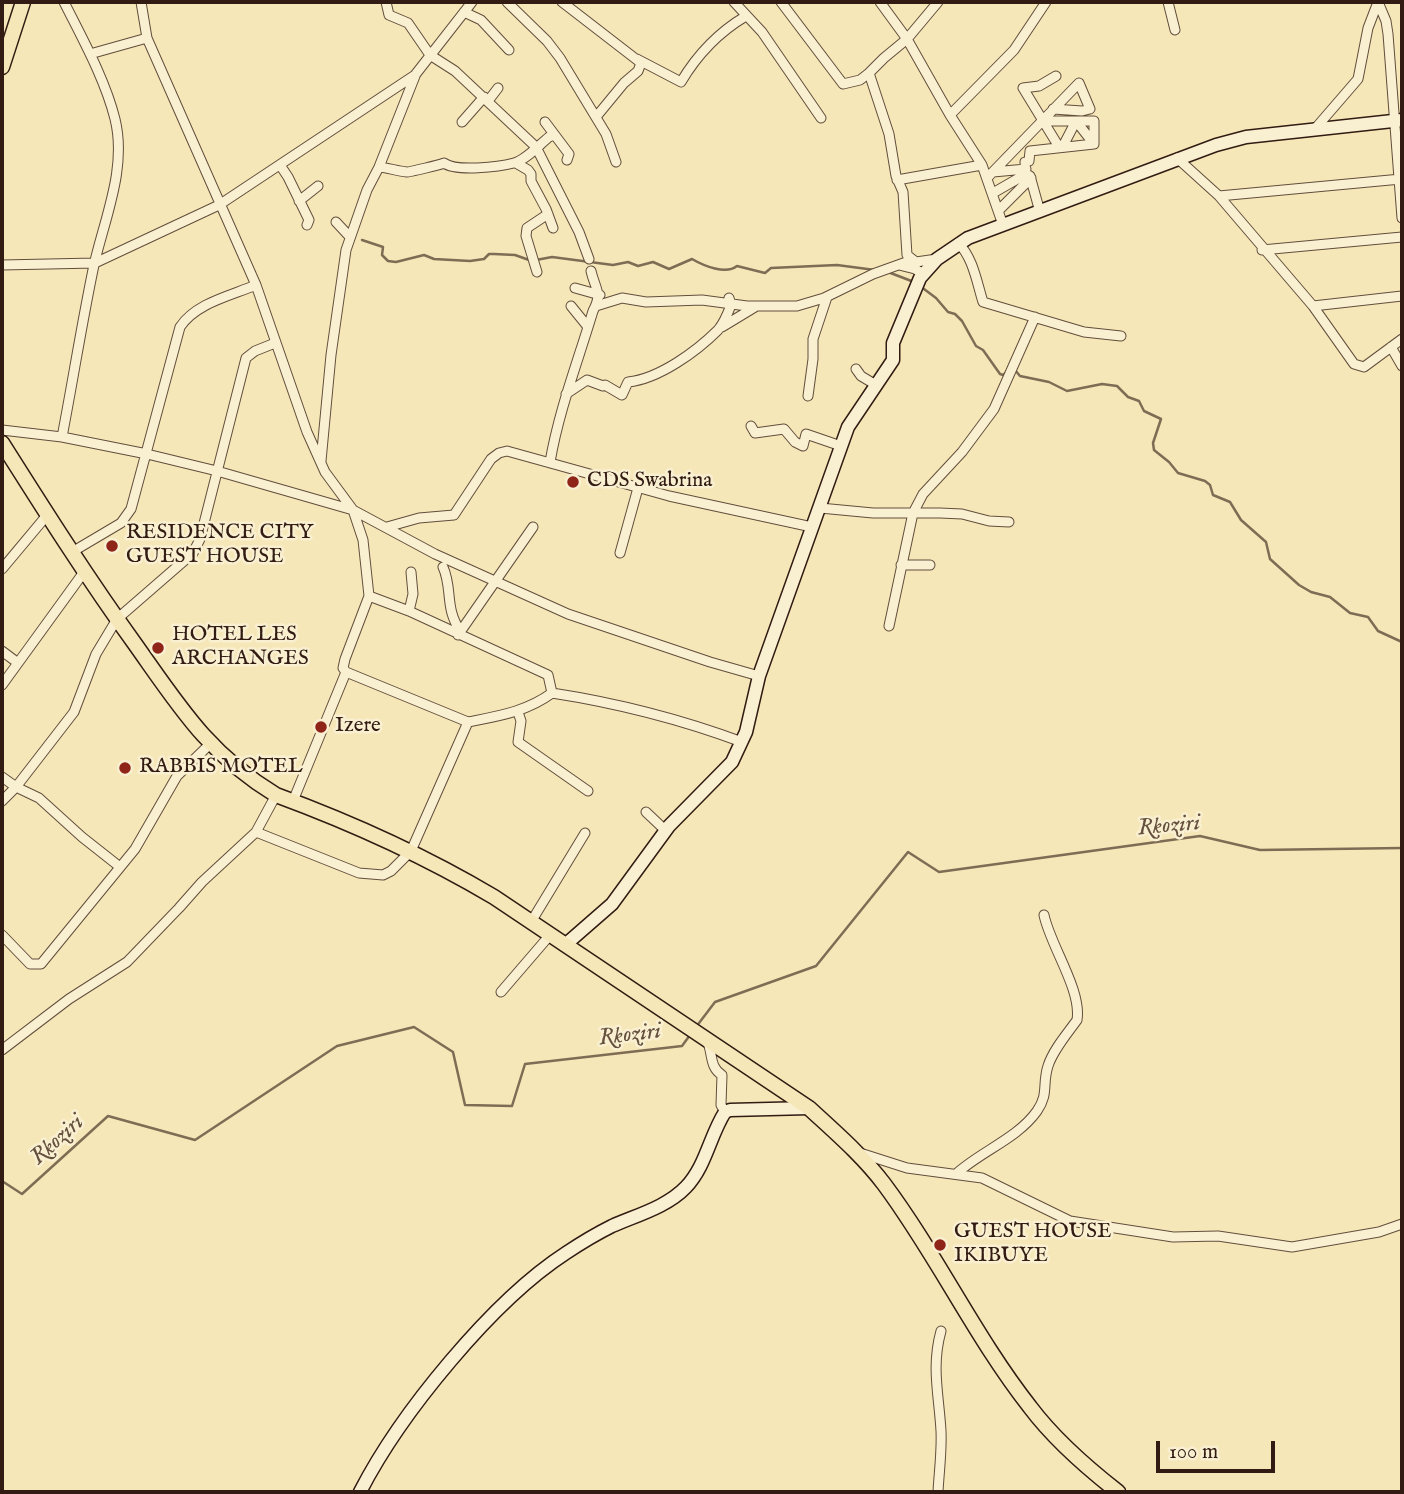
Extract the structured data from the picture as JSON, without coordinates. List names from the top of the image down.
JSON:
{
  "water": ["Rkoziri"],
  "places": [
    "CDS Swabrina",
    "RESIDENCE CITY GUEST HOUSE",
    "HOTEL LES ARCHANGES",
    "Izere",
    "RABBIS MOTEL",
    "GUEST HOUSE IKIBUYE"
  ],
  "scale_bar": "100 m"
}
